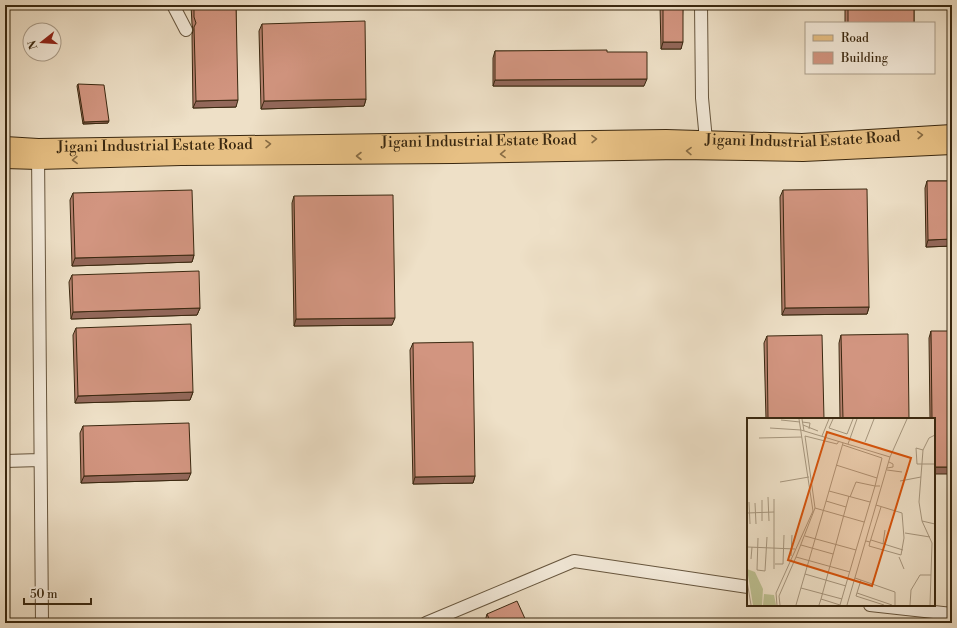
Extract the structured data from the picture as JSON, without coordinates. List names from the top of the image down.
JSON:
{
  "streets": {
    "main road": ["Jigani Industrial Estate Road"]
  },
  "legend": ["Road", "Building"],
  "scale_bar": "50 m",
  "north": "left"
}
